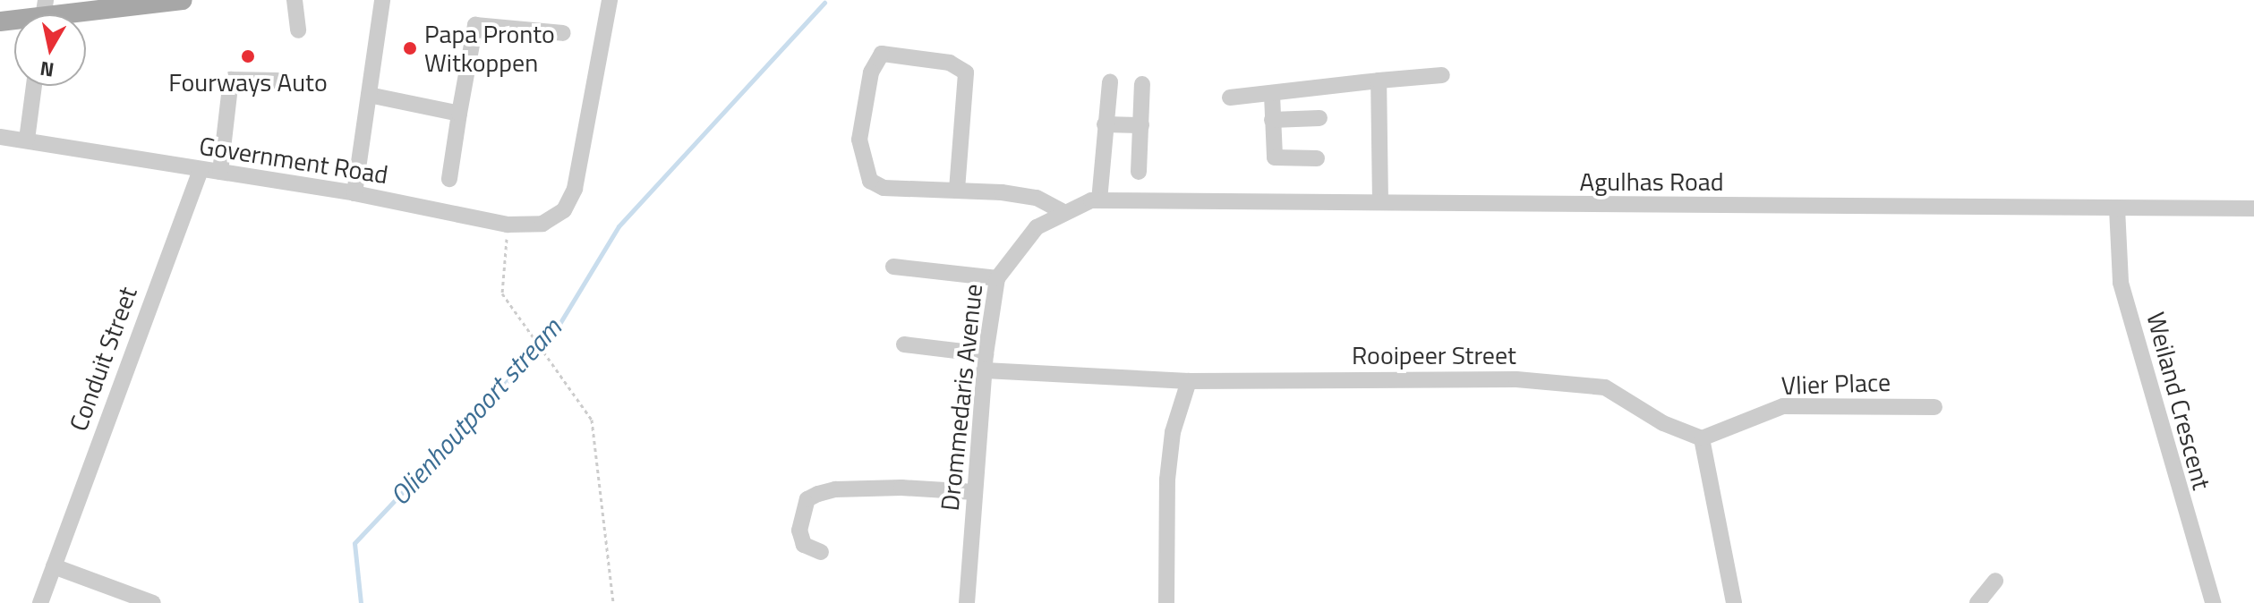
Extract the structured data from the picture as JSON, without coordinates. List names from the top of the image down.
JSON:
{
  "streets": {
    "street": [
      "Government Road",
      "Agulhas Road",
      "Rooipeer Street",
      "Conduit Street",
      "Vlier Place",
      "Drommedaris Avenue",
      "Weiland Crescent"
    ]
  },
  "crossings": [
    ["Government Road", "Conduit Street"],
    ["Agulhas Road", "Drommedaris Avenue"],
    ["Agulhas Road", "Weiland Crescent"],
    ["Rooipeer Street", "Vlier Place"],
    ["Rooipeer Street", "Drommedaris Avenue"]
  ],
  "water": ["Olienhoutpoort stream"],
  "places": ["Papa Pronto Witkoppen", "Fourways Auto"],
  "north": "bottom"
}
